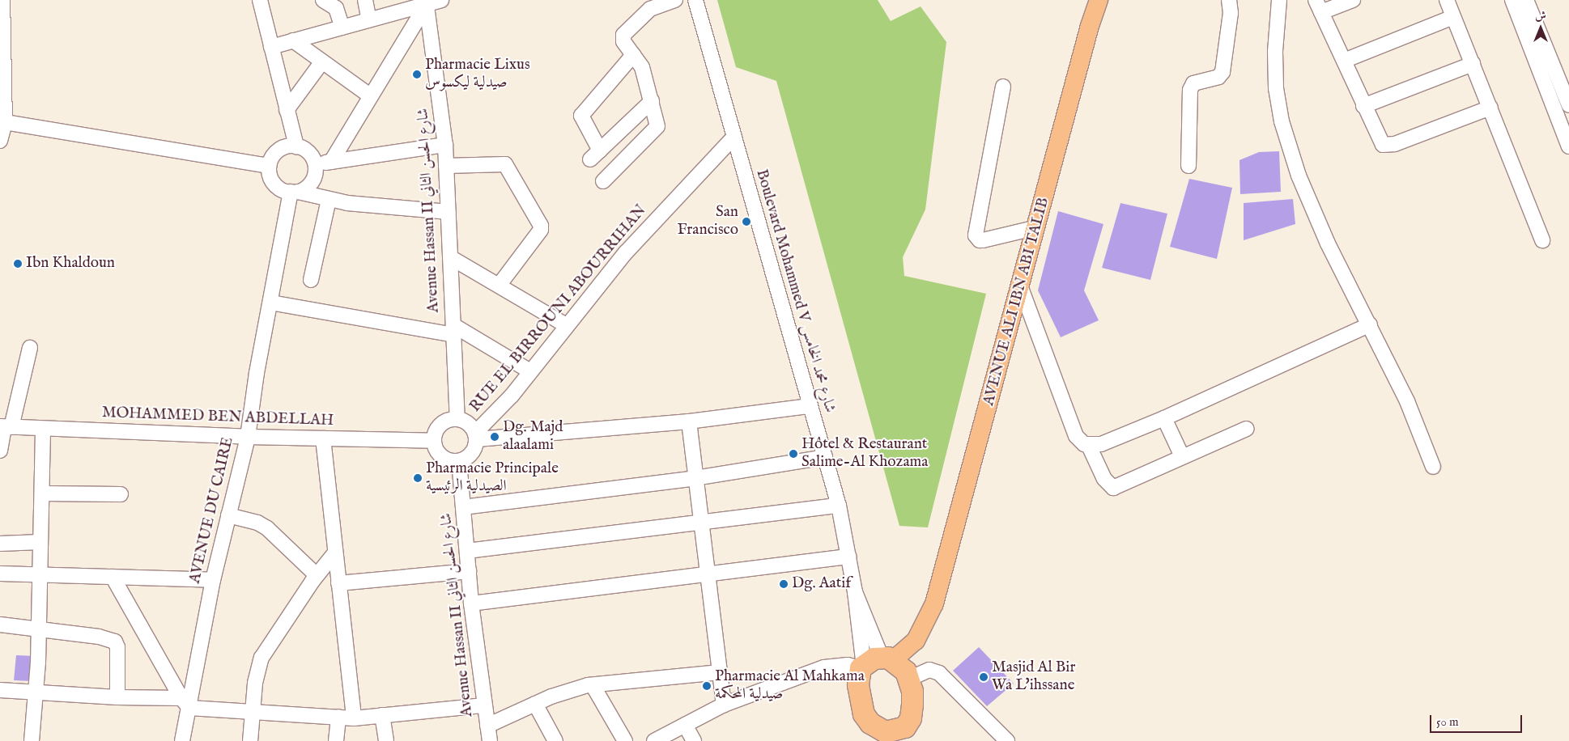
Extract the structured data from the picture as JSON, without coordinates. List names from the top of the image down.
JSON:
{
  "streets": {
    "main road": ["AVENUE ALI IBN ABI TALIB"],
    "street": [
      "Avenue Hassan II شارع الحسن الثاني",
      "Boulevard Mohammed V شارع محمد الخامس",
      "RUE EL BIRROUNI ABOURRIHAN",
      "MOHAMMED BEN ABDELLAH",
      "AVENUE DU CAIRE"
    ]
  },
  "crossings": [
    ["Avenue Hassan II شارع الحسن الثاني", "RUE EL BIRROUNI ABOURRIHAN"],
    ["Avenue Hassan II شارع الحسن الثاني", "MOHAMMED BEN ABDELLAH"],
    ["Boulevard Mohammed V شارع محمد الخامس", "AVENUE ALI IBN ABI TALIB"],
    ["Boulevard Mohammed V شارع محمد الخامس", "RUE EL BIRROUNI ABOURRIHAN"],
    ["RUE EL BIRROUNI ABOURRIHAN", "MOHAMMED BEN ABDELLAH"],
    ["MOHAMMED BEN ABDELLAH", "AVENUE DU CAIRE"]
  ],
  "places": [
    "Pharmacie Lixus صيدلية ليكسوس",
    "San Francisco",
    "Ibn Khaldoun",
    "Dg. Majd alaalami",
    "Hôtel & Restaurant Salime-Al Khozama",
    "Pharmacie Principale الصيدلية الرئيسية",
    "Dg. Aatif",
    "Masjid Al Bir Wa L'ihssane",
    "Pharmacie Al Mahkama صيدلية المحكمة"
  ],
  "scale_bar": "50 m",
  "north": "top"
}
